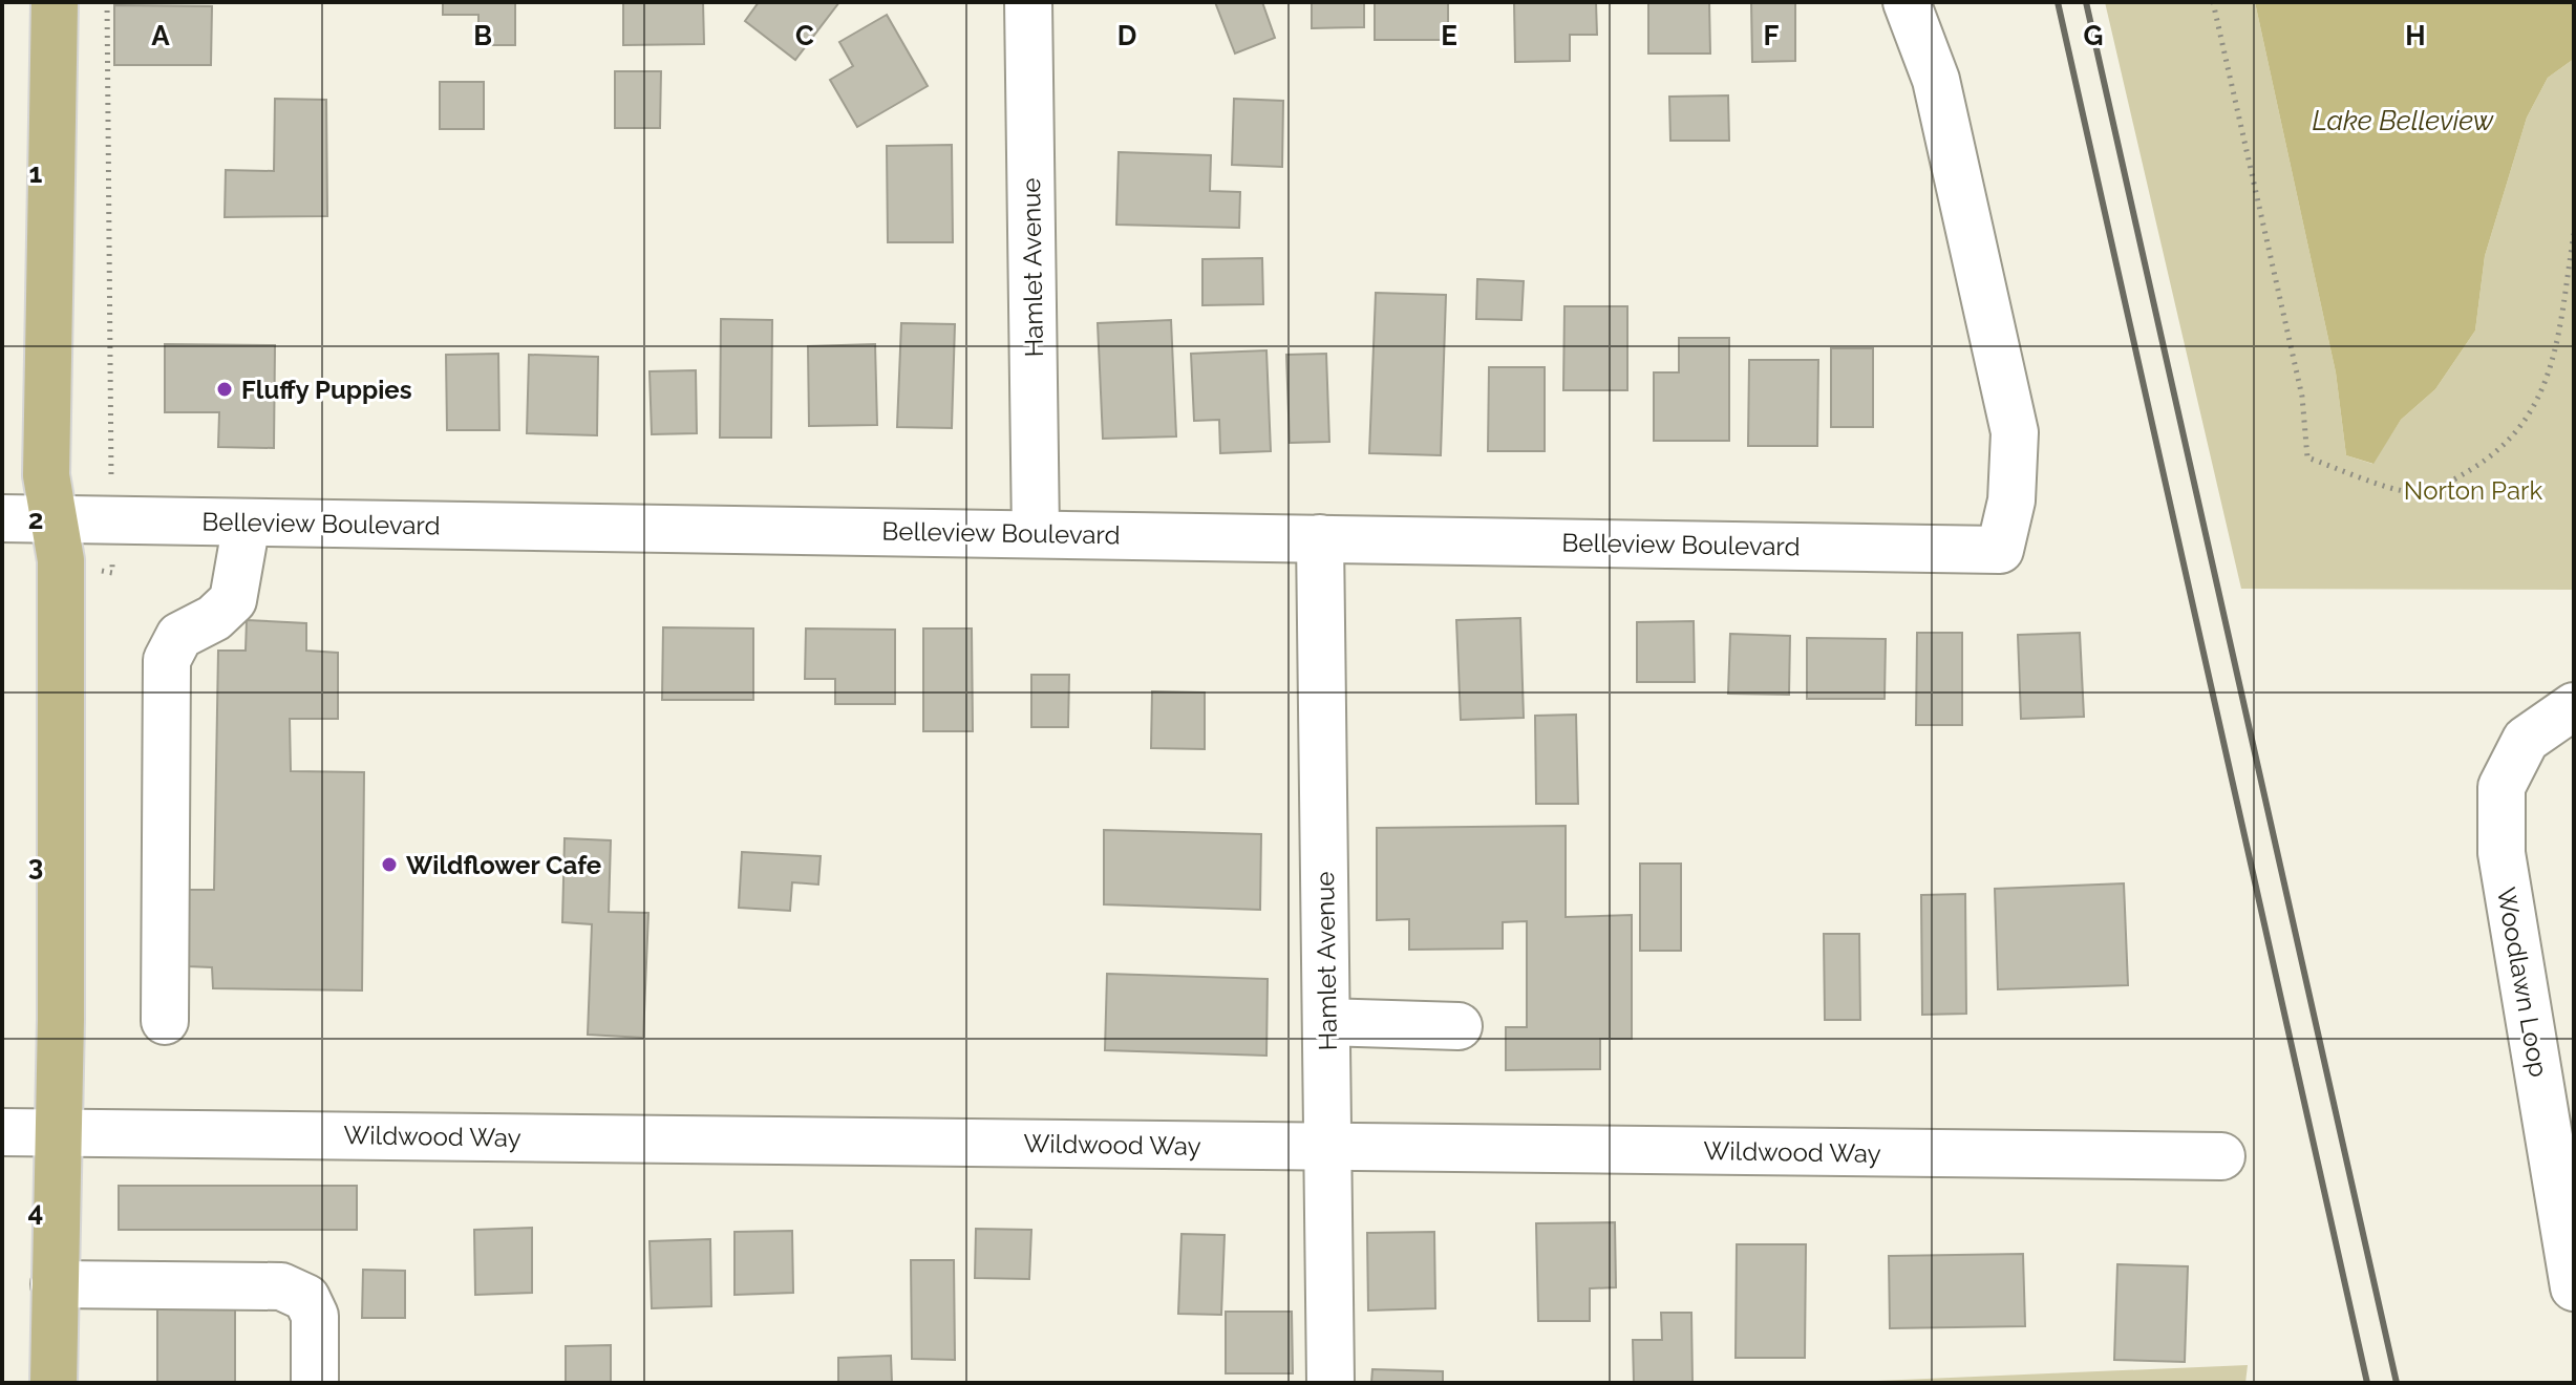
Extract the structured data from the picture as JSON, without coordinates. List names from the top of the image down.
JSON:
{
  "streets": {
    "street": [
      "Hamlet Avenue",
      "Belleview Boulevard",
      "Woodlawn Loop",
      "Wildwood Way"
    ]
  },
  "crossings": [
    ["Hamlet Avenue", "Belleview Boulevard"],
    ["Hamlet Avenue", "Wildwood Way"]
  ],
  "water": ["Lake Belleview"],
  "parks": ["Norton Park"],
  "places": ["Fluffy Puppies", "Wildflower Cafe"],
  "grid": {
    "columns": [
      "A",
      "B",
      "C",
      "D",
      "E",
      "F",
      "G",
      "H"
    ],
    "rows": [
      "1",
      "2",
      "3",
      "4"
    ]
  }
}
